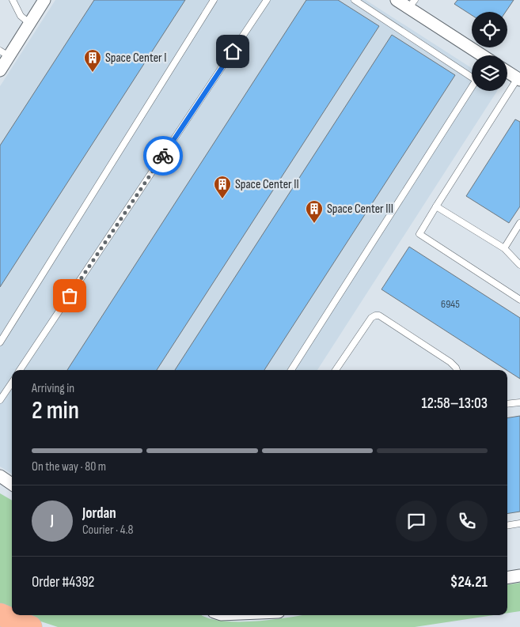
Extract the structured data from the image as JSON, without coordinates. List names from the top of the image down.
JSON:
{
  "places": {
    "building": ["Space Center I", "Space Center II", "Space Center III"]
  },
  "house_numbers": ["6945"],
  "page": {
    "heading": ["2 min", "Arriving in", "12:58–13:03"],
    "panel": [
      "Jordan",
      "Courier · 4.8",
      "Order #4392",
      "$24.21"
    ],
    "bar": "On the way · 80 m",
    "round": "J"
  }
}
